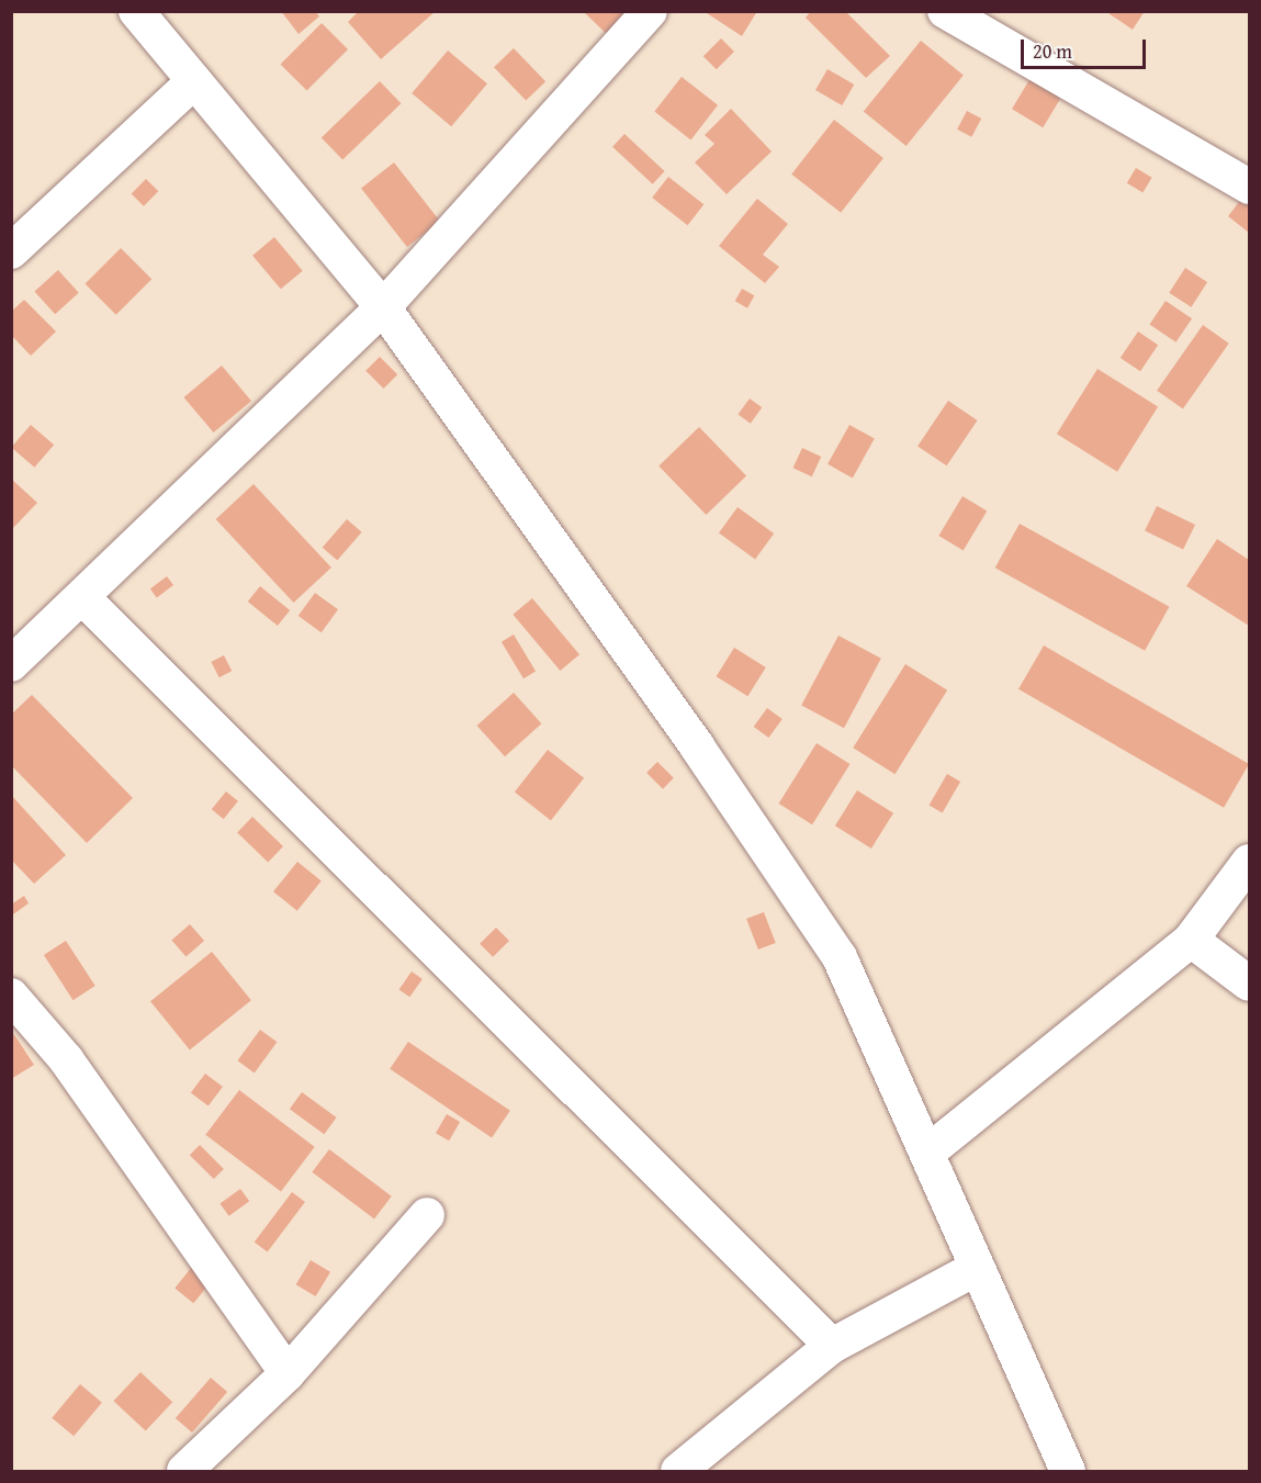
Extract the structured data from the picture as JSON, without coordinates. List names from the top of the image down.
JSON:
{
  "scale_bar": "20 m"
}
